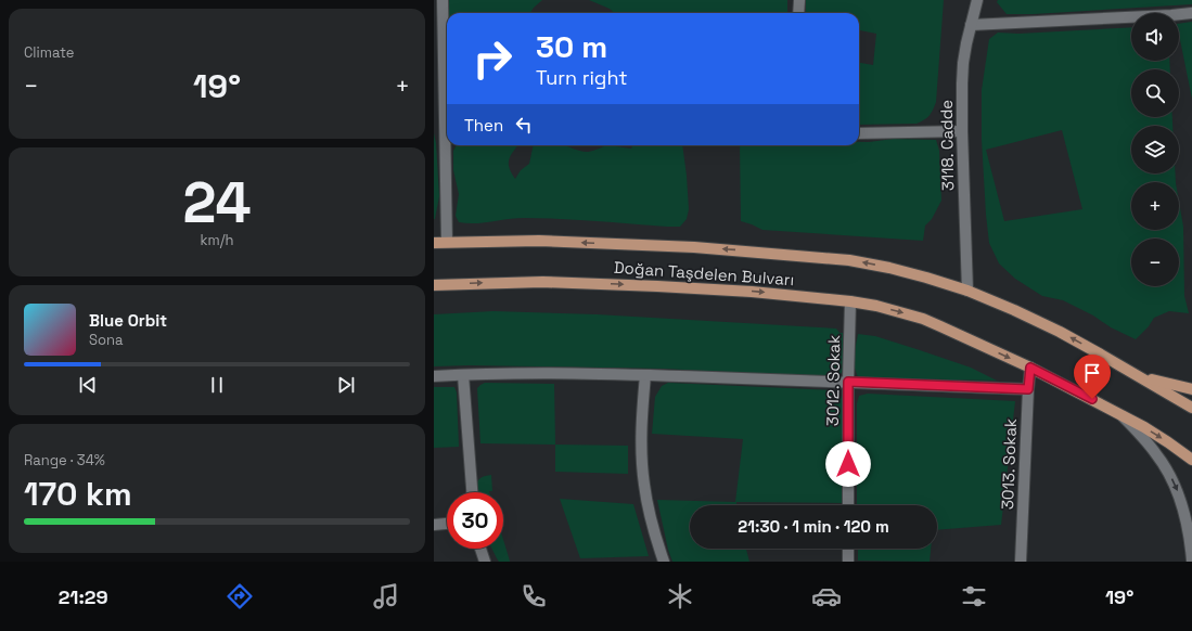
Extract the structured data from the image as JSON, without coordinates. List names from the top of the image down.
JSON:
{
  "streets": {
    "main road": ["Doğan Taşdelen Bulvarı"],
    "street": ["3118. Cadde", "3012. Sokak", "3013. Sokak"]
  },
  "crossings": [
    ["3118. Cadde", "Doğan Taşdelen Bulvarı"],
    ["Doğan Taşdelen Bulvarı", "3012. Sokak"],
    ["Doğan Taşdelen Bulvarı", "3013. Sokak"]
  ],
  "page": {
    "tile": [
      "Climate",
      ["24", "km/h"],
      ["Range · 34%", "170 km"]
    ],
    "map_buttons": ["+", "−"],
    "turn": ["30 m", "Turn right"],
    "heat": ["−", "19°", "+"],
    "then": "Then",
    "song": ["Blue Orbit", "Sona"],
    "limit": "30",
    "trip": "21:30 · 1 min · 120 m",
    "tabs": ["21:29", "19°"]
  }
}
